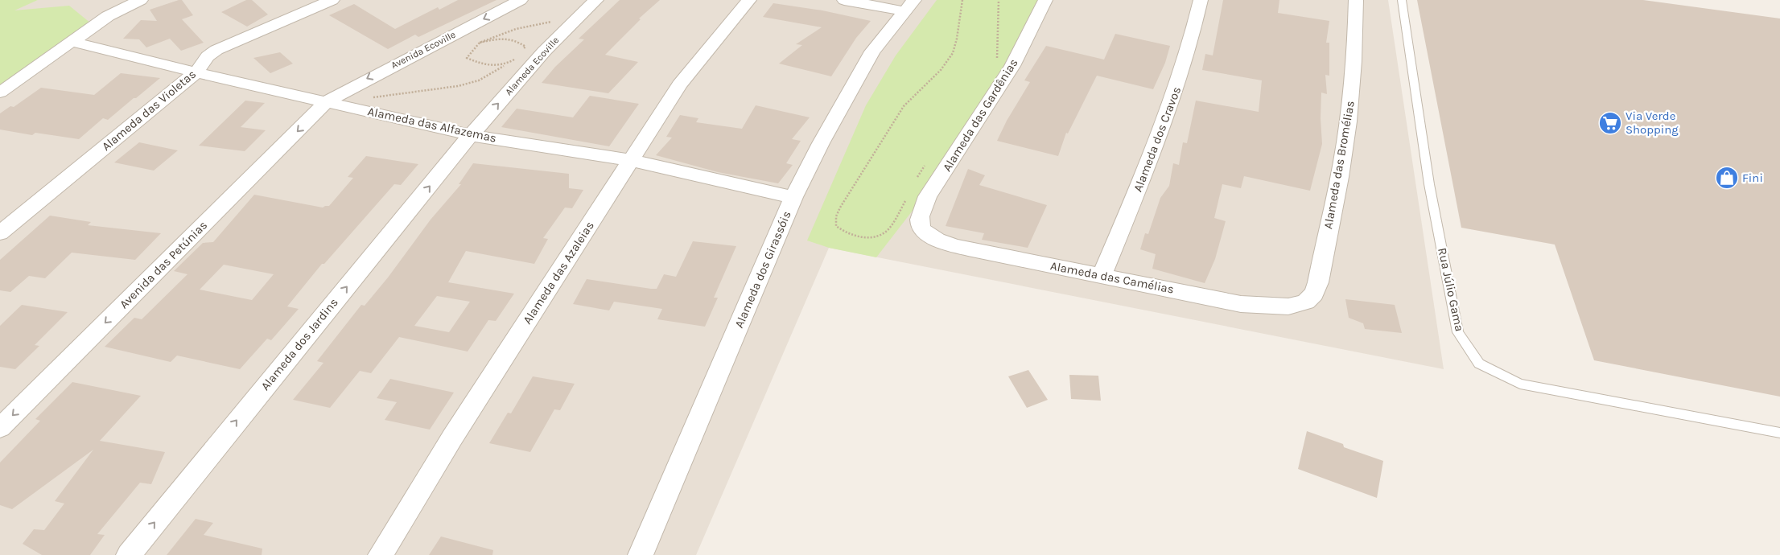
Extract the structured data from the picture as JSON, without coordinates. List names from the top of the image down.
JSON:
{
  "streets": {
    "street": [
      "Avenida Ecoville",
      "Alameda Ecoville",
      "Alameda das Violetas",
      "Alameda das Gardênias",
      "Alameda das Alfazemas",
      "Alameda dos Cravos",
      "Alameda das Bromélias",
      "Avenida das Petúnias",
      "Alameda dos Girassóis",
      "Alameda das Azaleias",
      "Alameda das Camélias",
      "Alameda dos Jardins"
    ],
    "lane": ["Rua Júlio Gama"]
  },
  "crossings": [
    ["Avenida Ecoville", "Alameda das Alfazemas"],
    ["Avenida Ecoville", "Avenida das Petúnias"],
    ["Alameda Ecoville", "Alameda das Alfazemas"],
    ["Alameda Ecoville", "Alameda dos Jardins"],
    ["Alameda das Violetas", "Alameda das Alfazemas"],
    ["Alameda das Gardênias", "Alameda das Camélias"],
    ["Alameda das Alfazemas", "Avenida das Petúnias"],
    ["Alameda das Alfazemas", "Alameda dos Girassóis"],
    ["Alameda das Alfazemas", "Alameda das Azaleias"],
    ["Alameda das Alfazemas", "Alameda dos Jardins"],
    ["Alameda dos Cravos", "Alameda das Camélias"],
    ["Alameda das Bromélias", "Alameda das Camélias"]
  ],
  "one_way": [
    "Avenida Ecoville",
    "Alameda Ecoville",
    "Avenida das Petúnias",
    "Alameda dos Jardins"
  ],
  "places": {
    "supermarket": ["Via Verde Shopping"],
    "shop": ["Fini"]
  }
}
